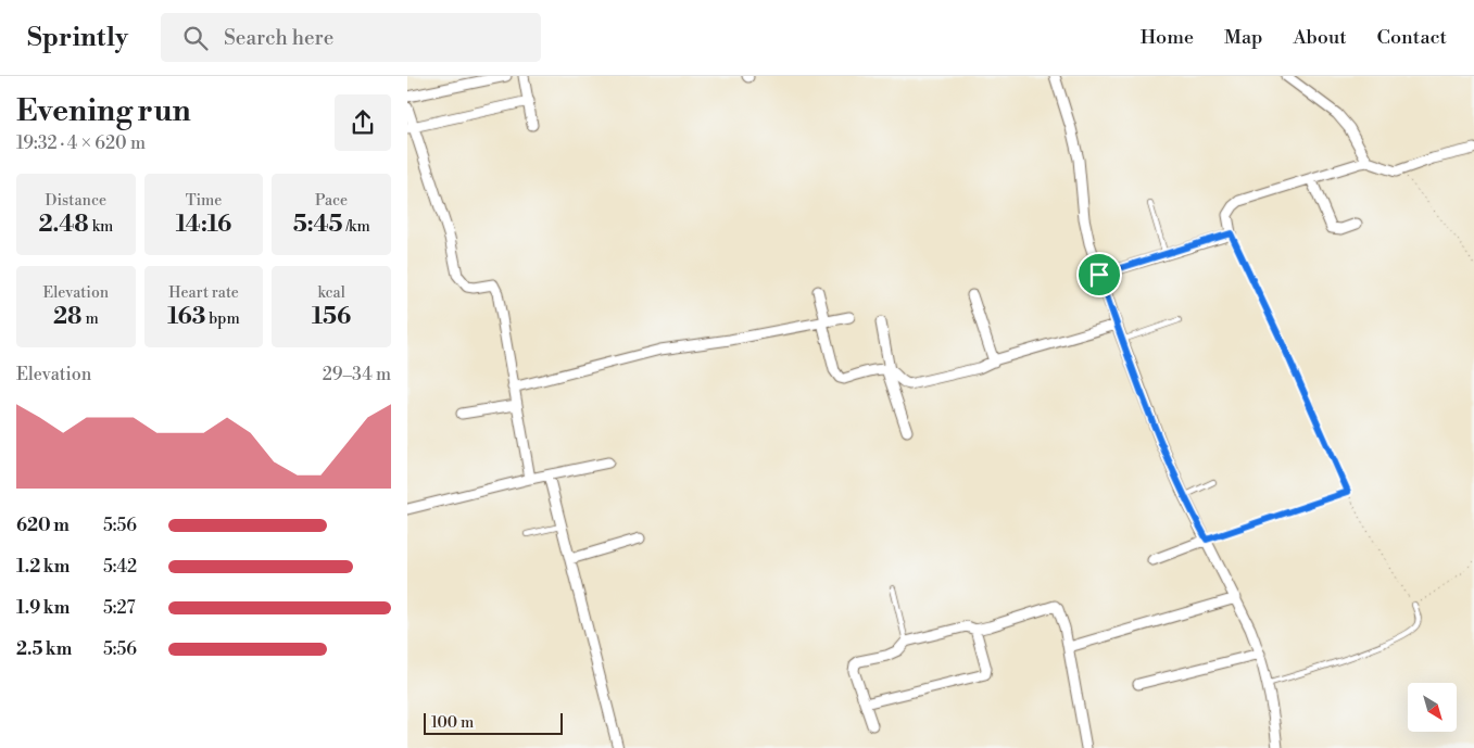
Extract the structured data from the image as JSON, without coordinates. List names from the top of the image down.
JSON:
{
  "scale_bar": "100 m",
  "north": "bottom right",
  "page": {
    "header": "Sprintly",
    "search": "Search here",
    "nav": [
      "Home",
      "Map",
      "About",
      "Contact"
    ],
    "heading": ["Evening run", "19:32 · 4 × 620 m"],
    "stats": [
      ["Distance", "2.48 km"],
      ["Time", "14:16"],
      ["Pace", "5:45 /km"],
      ["Elevation", "28 m"],
      ["Heart rate", "163 bpm"],
      ["kcal", "156"]
    ],
    "chart": ["Elevation", "29–34 m"],
    "list": [
      {
        "name": "620 m",
        "note": "5:56"
      },
      {
        "name": "1.2 km",
        "note": "5:42"
      },
      {
        "name": "1.9 km",
        "note": "5:27"
      },
      {
        "name": "2.5 km",
        "note": "5:56"
      }
    ],
    "scale": "100 m"
  }
}
